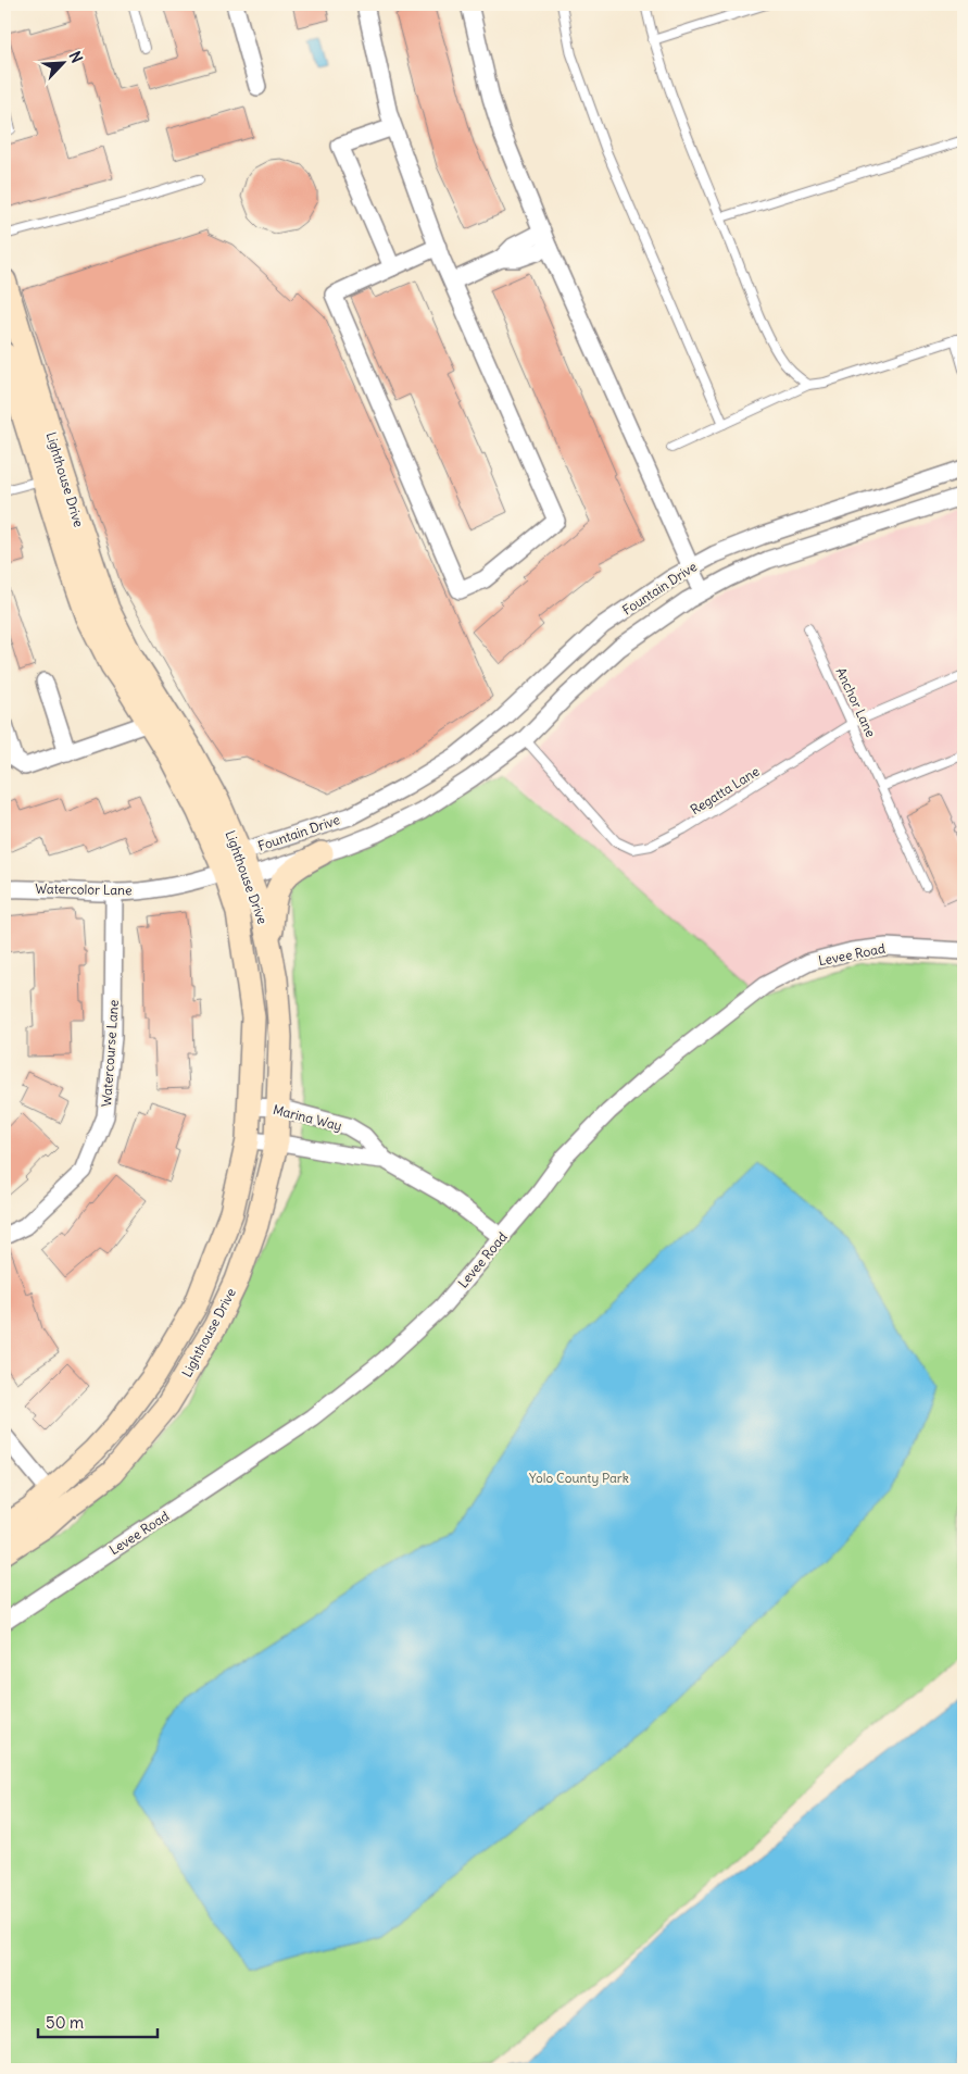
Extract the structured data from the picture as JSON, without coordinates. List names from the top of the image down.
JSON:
{
  "streets": {
    "street": [
      "Lighthouse Drive",
      "Fountain Drive",
      "Watercolor Lane",
      "Levee Road",
      "Watercourse Lane",
      "Marina Way"
    ],
    "lane": ["Anchor Lane", "Regatta Lane"]
  },
  "crossings": [
    ["Lighthouse Drive", "Fountain Drive"],
    ["Lighthouse Drive", "Watercolor Lane"],
    ["Lighthouse Drive", "Marina Way"],
    ["Fountain Drive", "Regatta Lane"],
    ["Fountain Drive", "Watercolor Lane"],
    ["Anchor Lane", "Regatta Lane"],
    ["Watercolor Lane", "Watercourse Lane"],
    ["Levee Road", "Marina Way"]
  ],
  "parks": ["Yolo County Park"],
  "scale_bar": "50 m",
  "north": "top right"
}
